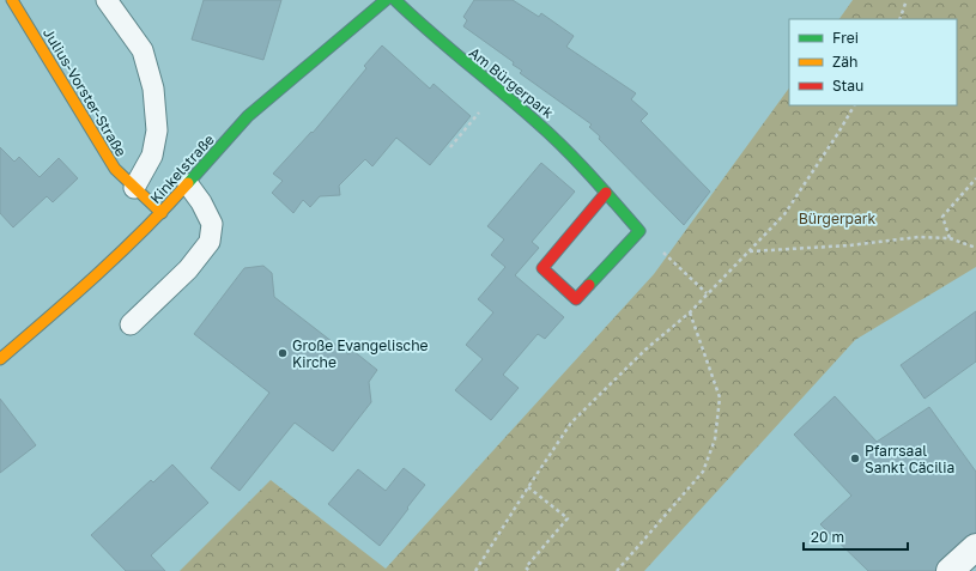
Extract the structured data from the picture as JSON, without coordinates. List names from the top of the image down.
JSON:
{
  "streets": {
    "street": ["Am Bürgerpark", "Julius-Vorster-Straße", "Kinkelstraße"]
  },
  "crossings": [
    ["Julius-Vorster-Straße", "Kinkelstraße"]
  ],
  "parks": ["Bürgerpark"],
  "places": ["Große Evangelische Kirche", "Pfarrsaal Sankt Cäcilia"],
  "legend": ["Frei", "Zäh", "Stau"],
  "scale_bar": "20 m"
}
